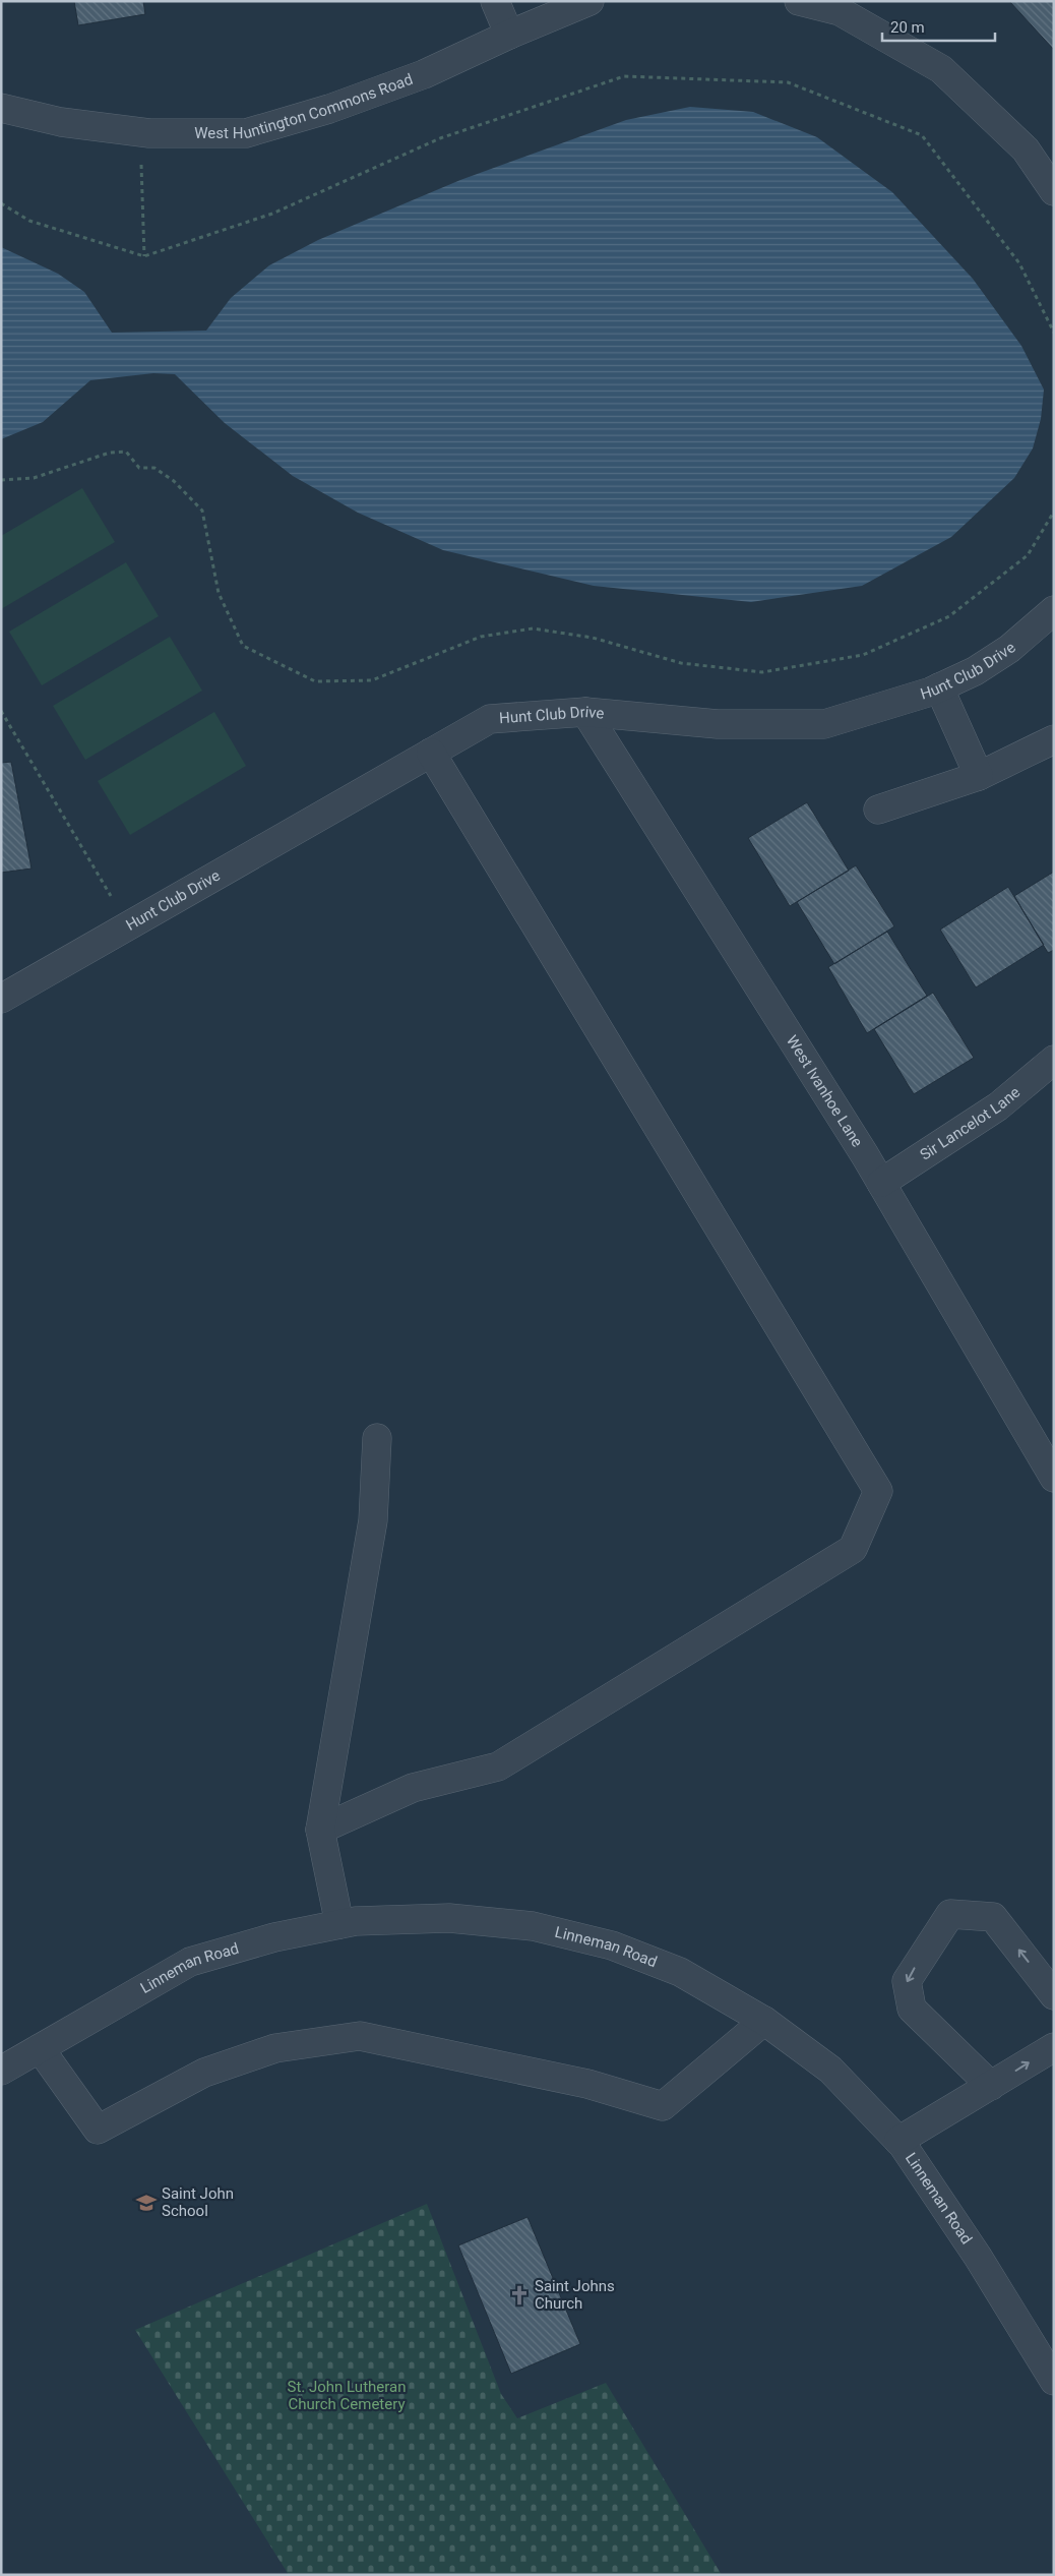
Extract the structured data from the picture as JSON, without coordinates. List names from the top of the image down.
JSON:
{
  "streets": {
    "street": [
      "West Huntington Commons Road",
      "Hunt Club Drive",
      "West Ivanhoe Lane",
      "Sir Lancelot Lane",
      "Linneman Road"
    ]
  },
  "crossings": [
    ["Hunt Club Drive", "West Ivanhoe Lane"],
    ["West Ivanhoe Lane", "Sir Lancelot Lane"]
  ],
  "parks": ["St. John Lutheran Church Cemetery"],
  "places": {
    "school or university": ["Saint John School"],
    "church": ["Saint Johns Church"]
  },
  "scale_bar": "20 m"
}
